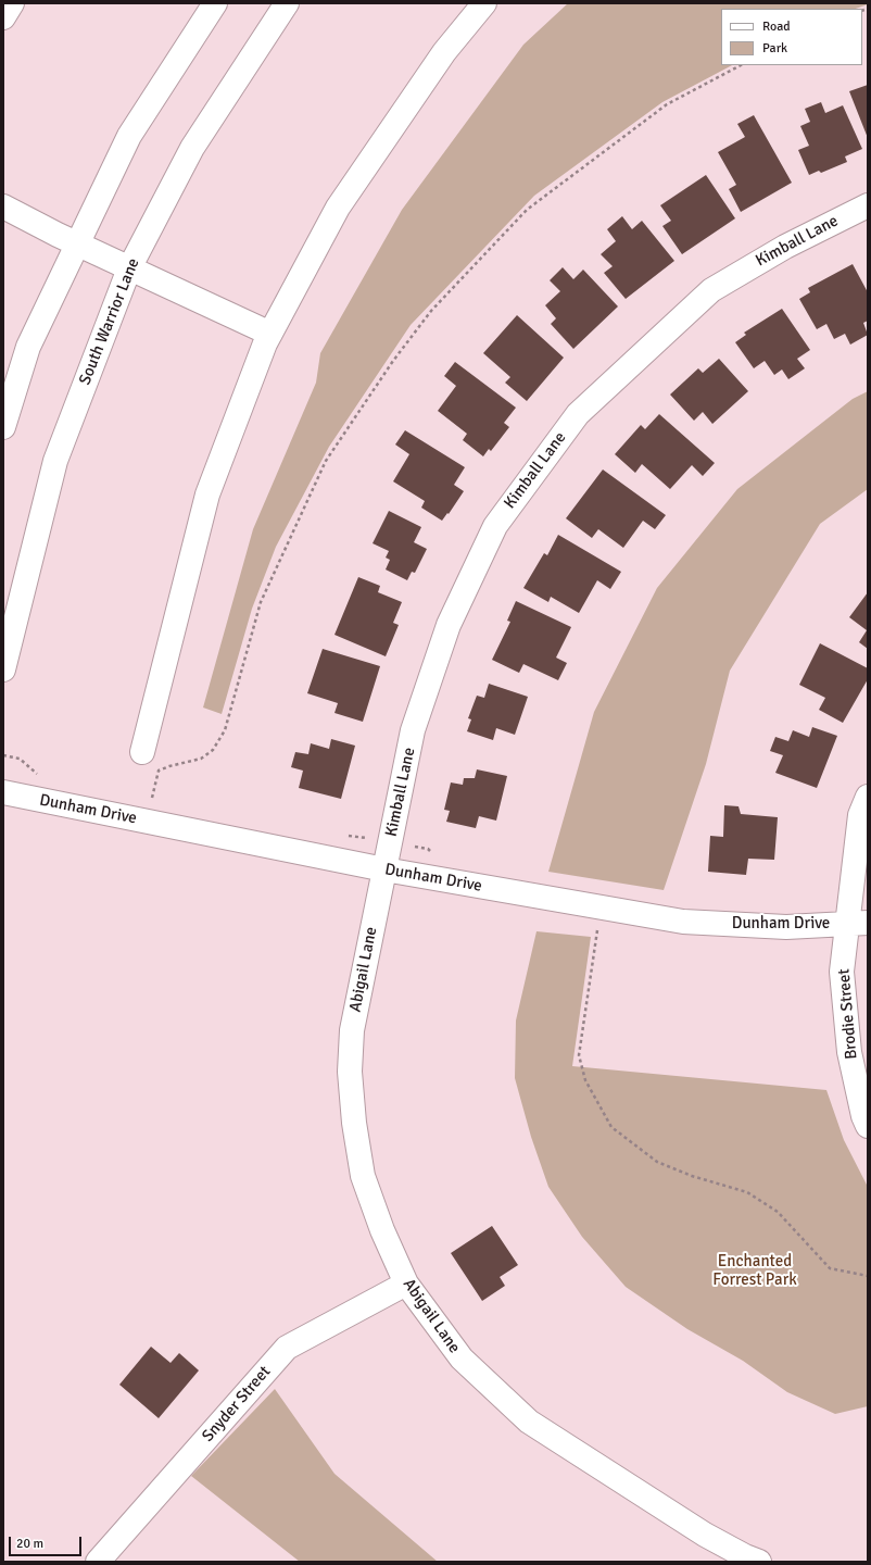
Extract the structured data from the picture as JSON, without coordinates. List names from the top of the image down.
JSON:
{
  "streets": {
    "street": [
      "Kimball Lane",
      "South Warrior Lane",
      "Dunham Drive",
      "Abigail Lane",
      "Brodie Street",
      "Snyder Street"
    ]
  },
  "crossings": [
    ["Kimball Lane", "Dunham Drive"],
    ["Kimball Lane", "Abigail Lane"],
    ["Dunham Drive", "Abigail Lane"],
    ["Dunham Drive", "Brodie Street"],
    ["Abigail Lane", "Snyder Street"]
  ],
  "parks": ["Enchanted Forrest Park"],
  "legend": ["Road", "Park"],
  "scale_bar": "20 m"
}
